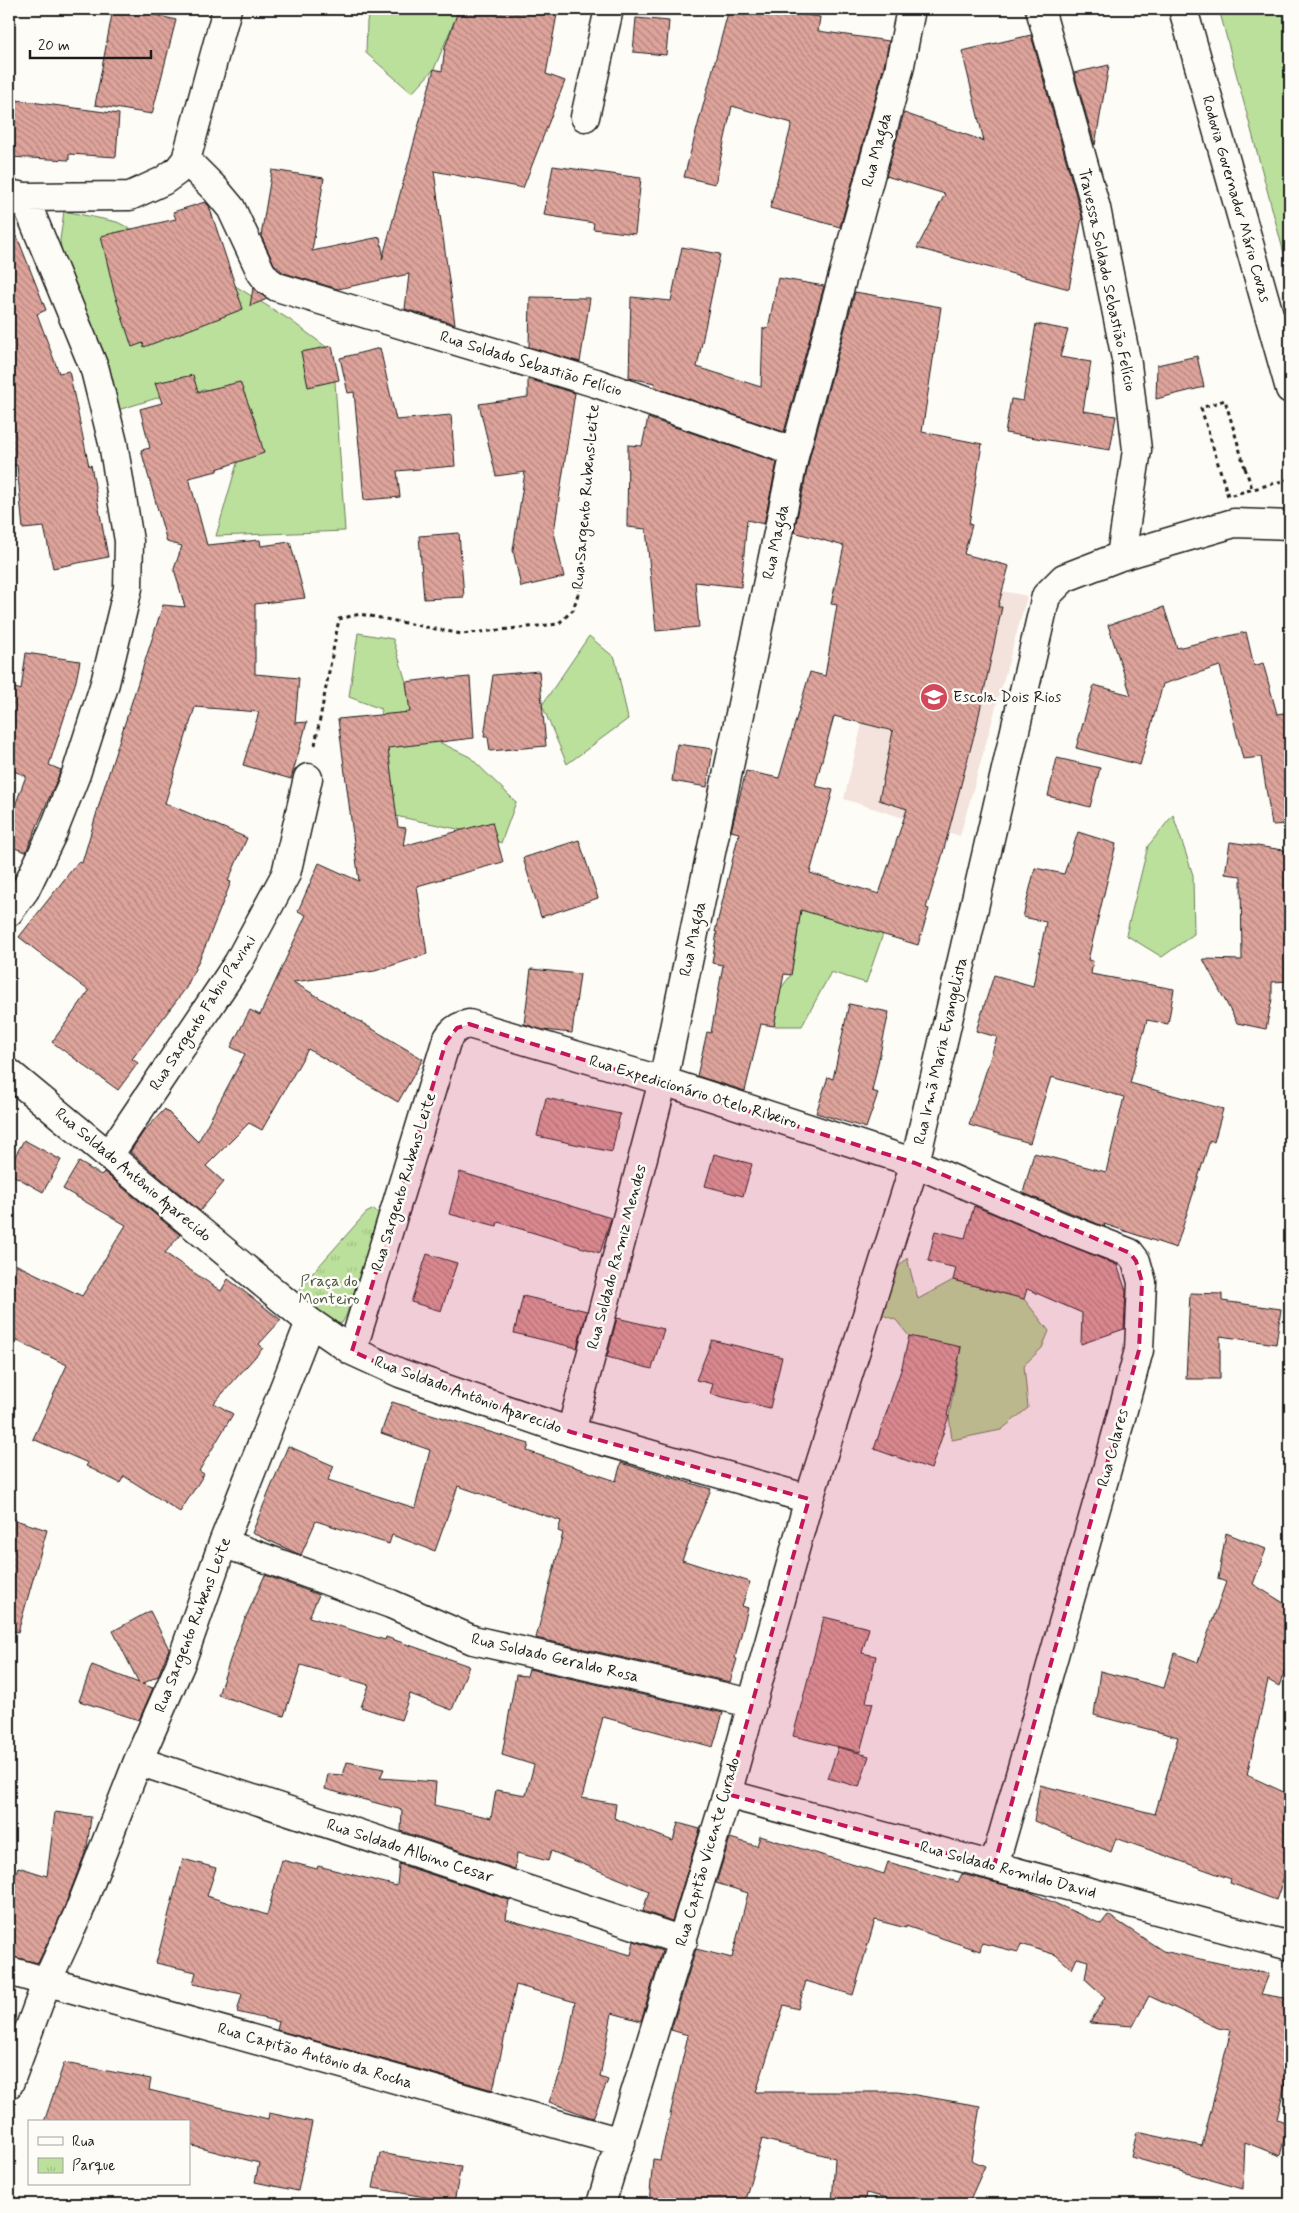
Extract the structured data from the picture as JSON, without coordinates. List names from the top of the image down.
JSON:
{
  "streets": {
    "main road": [
      "Rua Magda",
      "Rodovia Governador Mário Covas",
      "Travessa Soldado Sebastião Felício",
      "Rua Soldado Sebastião Felício",
      "Rua Sargento Rubens Leite",
      "Rua Sargento Fabio Pavini",
      "Rua Irmã Maria Evangelista",
      "Rua Expedicionário Otelo Ribeiro",
      "Rua Soldado Antônio Aparecido",
      "Rua Soldado Ramiz Mendes",
      "Rua Colares",
      "Rua Soldado Geraldo Rosa",
      "Rua Soldado Albino Cesar",
      "Rua Capitão Vicente Curado",
      "Rua Soldado Romildo David",
      "Rua Capitão Antônio da Rocha"
    ]
  },
  "crossings": [
    ["Rua Magda", "Rua Soldado Sebastião Felício"],
    ["Rua Magda", "Rua Expedicionário Otelo Ribeiro"],
    ["Rua Magda", "Rua Soldado Ramiz Mendes"],
    ["Travessa Soldado Sebastião Felício", "Rua Irmã Maria Evangelista"],
    ["Rua Soldado Sebastião Felício", "Rua Sargento Rubens Leite"],
    ["Rua Sargento Rubens Leite", "Rua Sargento Fabio Pavini"],
    ["Rua Sargento Rubens Leite", "Rua Expedicionário Otelo Ribeiro"],
    ["Rua Sargento Rubens Leite", "Rua Soldado Antônio Aparecido"],
    ["Rua Sargento Rubens Leite", "Rua Soldado Geraldo Rosa"],
    ["Rua Sargento Rubens Leite", "Rua Soldado Albino Cesar"],
    ["Rua Sargento Rubens Leite", "Rua Capitão Antônio da Rocha"],
    ["Rua Sargento Fabio Pavini", "Rua Soldado Antônio Aparecido"],
    ["Rua Irmã Maria Evangelista", "Rua Expedicionário Otelo Ribeiro"],
    ["Rua Irmã Maria Evangelista", "Rua Soldado Antônio Aparecido"],
    ["Rua Irmã Maria Evangelista", "Rua Colares"],
    ["Rua Irmã Maria Evangelista", "Rua Capitão Vicente Curado"],
    ["Rua Expedicionário Otelo Ribeiro", "Rua Soldado Ramiz Mendes"],
    ["Rua Expedicionário Otelo Ribeiro", "Rua Colares"],
    ["Rua Soldado Antônio Aparecido", "Rua Soldado Ramiz Mendes"],
    ["Rua Soldado Antônio Aparecido", "Rua Capitão Vicente Curado"],
    ["Rua Colares", "Rua Soldado Romildo David"],
    ["Rua Soldado Geraldo Rosa", "Rua Capitão Vicente Curado"],
    ["Rua Soldado Albino Cesar", "Rua Capitão Vicente Curado"],
    ["Rua Capitão Vicente Curado", "Rua Soldado Romildo David"],
    ["Rua Capitão Vicente Curado", "Rua Capitão Antônio da Rocha"]
  ],
  "parks": ["Praça do Monteiro"],
  "places": {
    "school or university": ["Escola Dois Rios"]
  },
  "legend": ["Rua", "Parque"],
  "scale_bar": "20 m"
}
